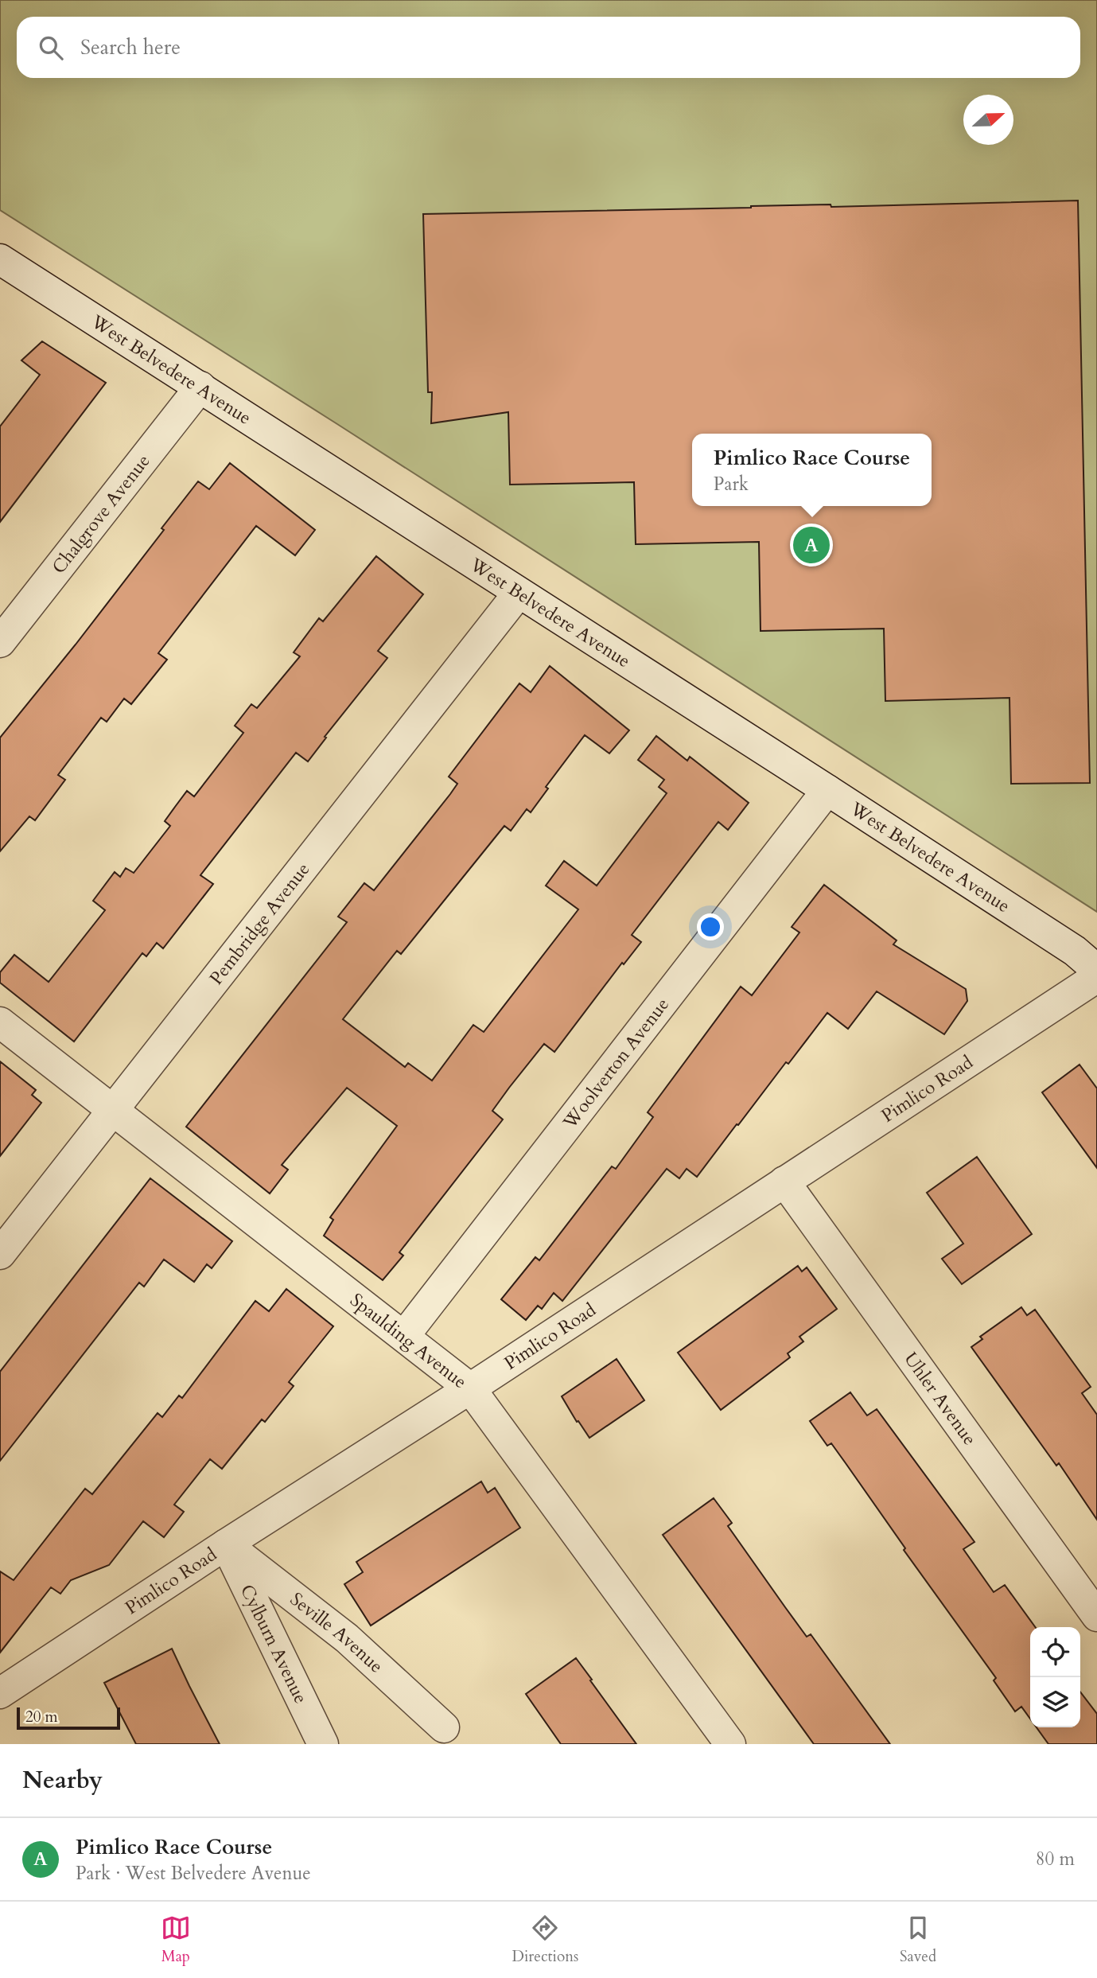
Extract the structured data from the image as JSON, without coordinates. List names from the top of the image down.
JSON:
{
  "streets": {
    "street": [
      "West Belvedere Avenue",
      "Chalgrove Avenue",
      "Pembridge Avenue",
      "Woolverton Avenue",
      "Pimlico Road",
      "Spaulding Avenue",
      "Uhler Avenue",
      "Seville Avenue",
      "Cylburn Avenue"
    ]
  },
  "crossings": [
    ["West Belvedere Avenue", "Chalgrove Avenue"],
    ["West Belvedere Avenue", "Pembridge Avenue"],
    ["West Belvedere Avenue", "Woolverton Avenue"],
    ["Pembridge Avenue", "Spaulding Avenue"],
    ["Woolverton Avenue", "Spaulding Avenue"],
    ["Pimlico Road", "Spaulding Avenue"],
    ["Pimlico Road", "Uhler Avenue"],
    ["Pimlico Road", "Seville Avenue"],
    ["Pimlico Road", "Cylburn Avenue"],
    ["Seville Avenue", "Cylburn Avenue"]
  ],
  "scale_bar": "20 m",
  "north": "right",
  "page": {
    "search": "Search here",
    "popup": ["Pimlico Race Course", "Park"],
    "pins": "A",
    "scale": "20 m",
    "heading": "Nearby",
    "list": [
      {
        "mark": "A",
        "name": "Pimlico Race Course",
        "note": "Park · West Belvedere Avenue",
        "value": "80 m"
      }
    ],
    "nav": ["Map", "Directions", "Saved"]
  }
}
